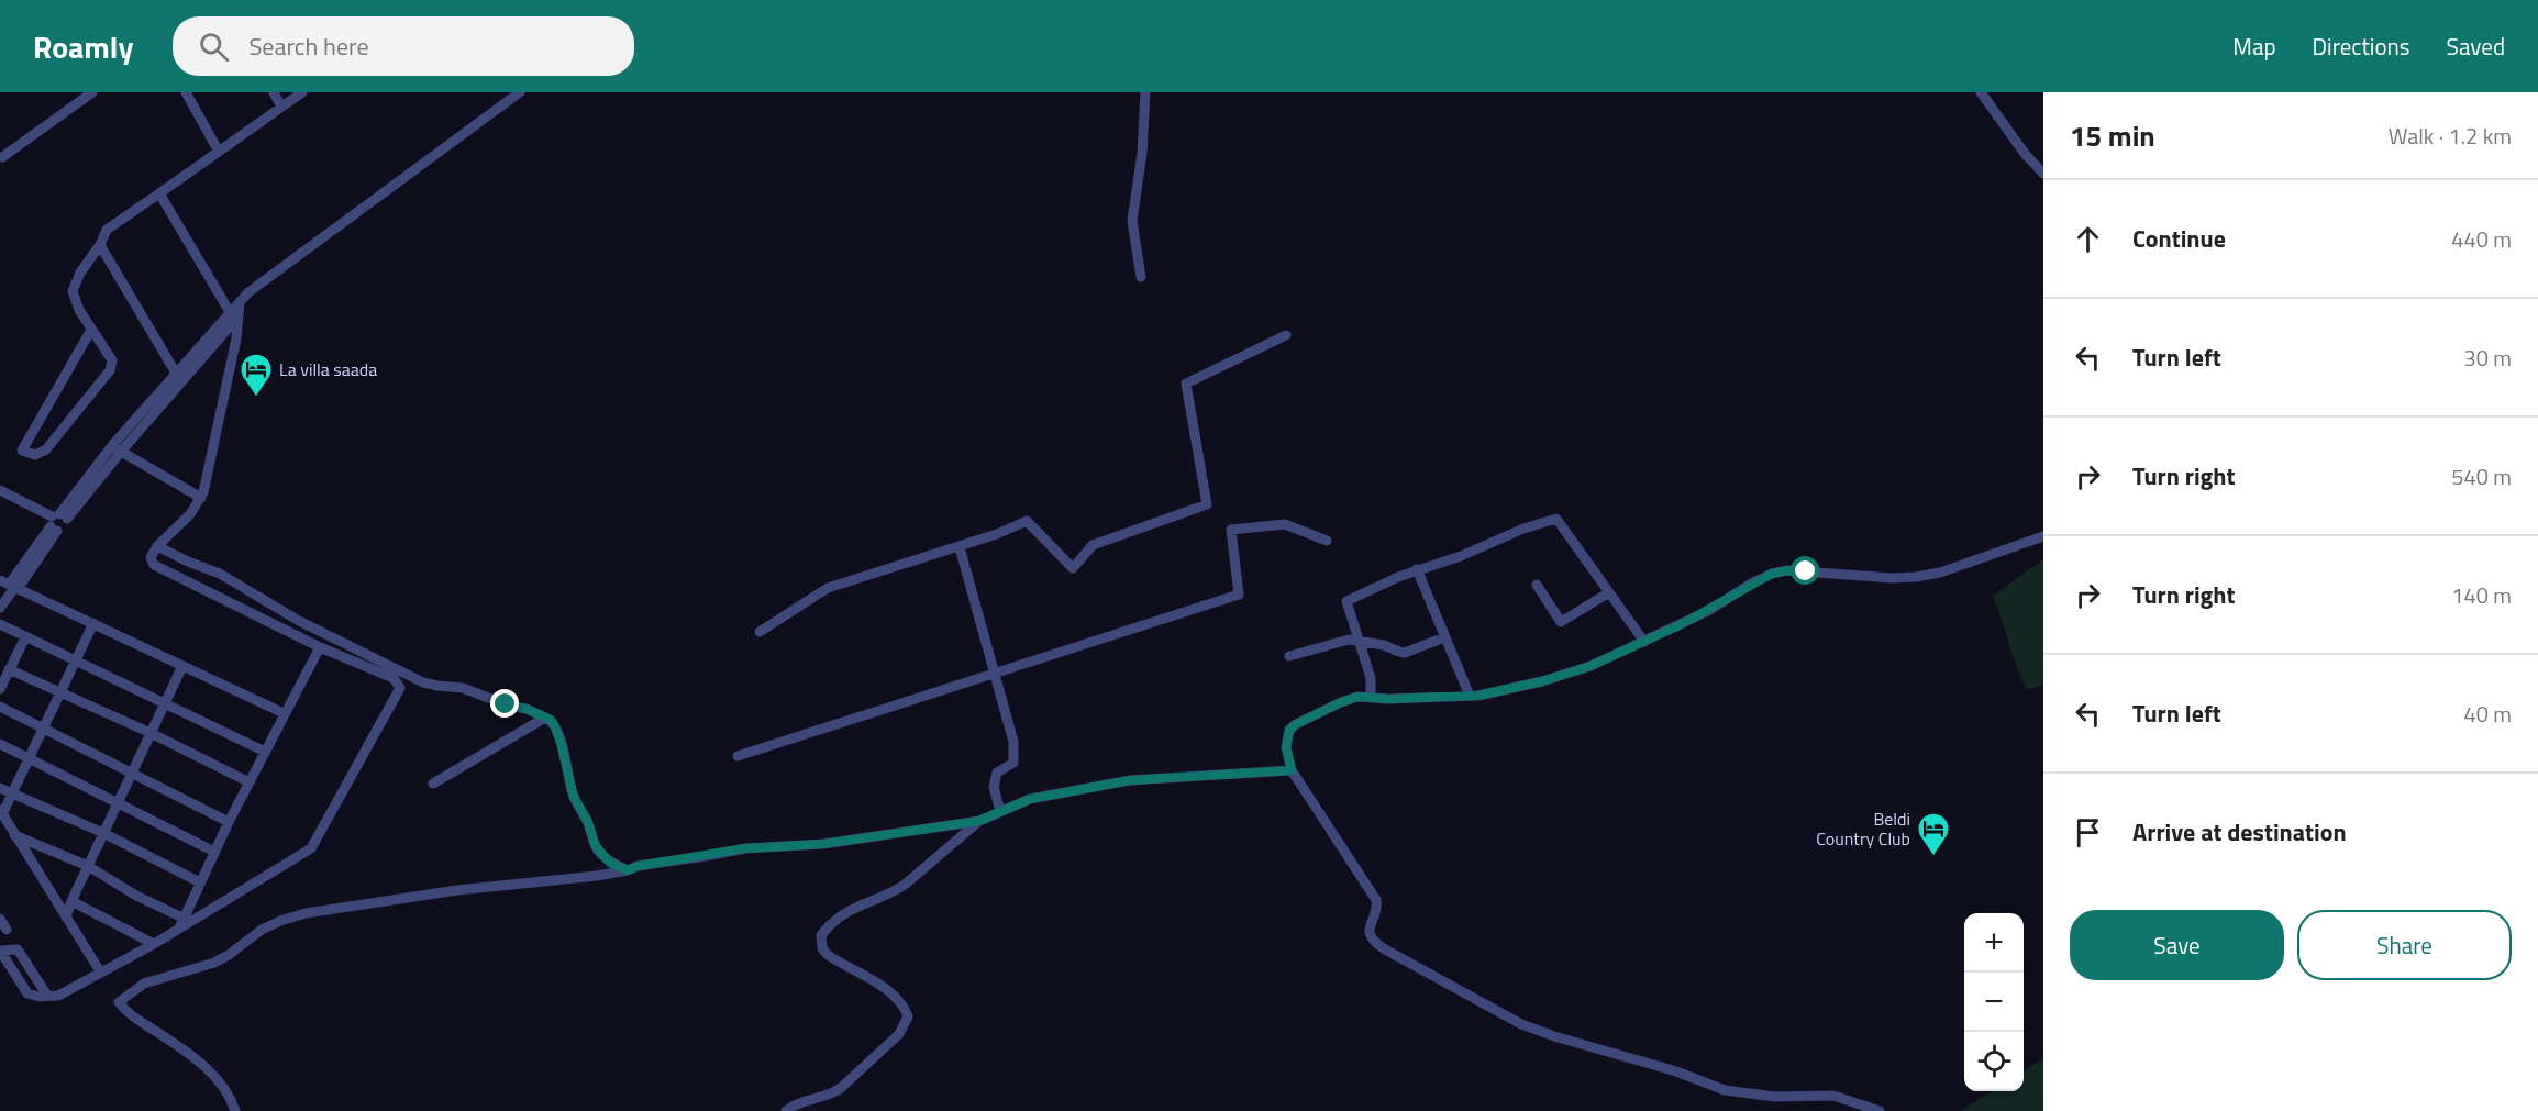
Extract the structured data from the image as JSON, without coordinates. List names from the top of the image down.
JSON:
{
  "places": {
    "hotel": ["La villa saada", "Beldi Country Club"]
  },
  "page": {
    "header": "Roamly",
    "search": "Search here",
    "nav": ["Map", "Directions", "Saved"],
    "heading": ["15 min", "Walk · 1.2 km"],
    "list": [
      ["Continue", "440 m"],
      ["Turn left", "30 m"],
      ["Turn right", "540 m"],
      ["Turn right", "140 m"],
      ["Turn left", "40 m"],
      "Arrive at destination"
    ],
    "buttons": ["Save", "Share"],
    "map_buttons": ["+", "−"]
  }
}
